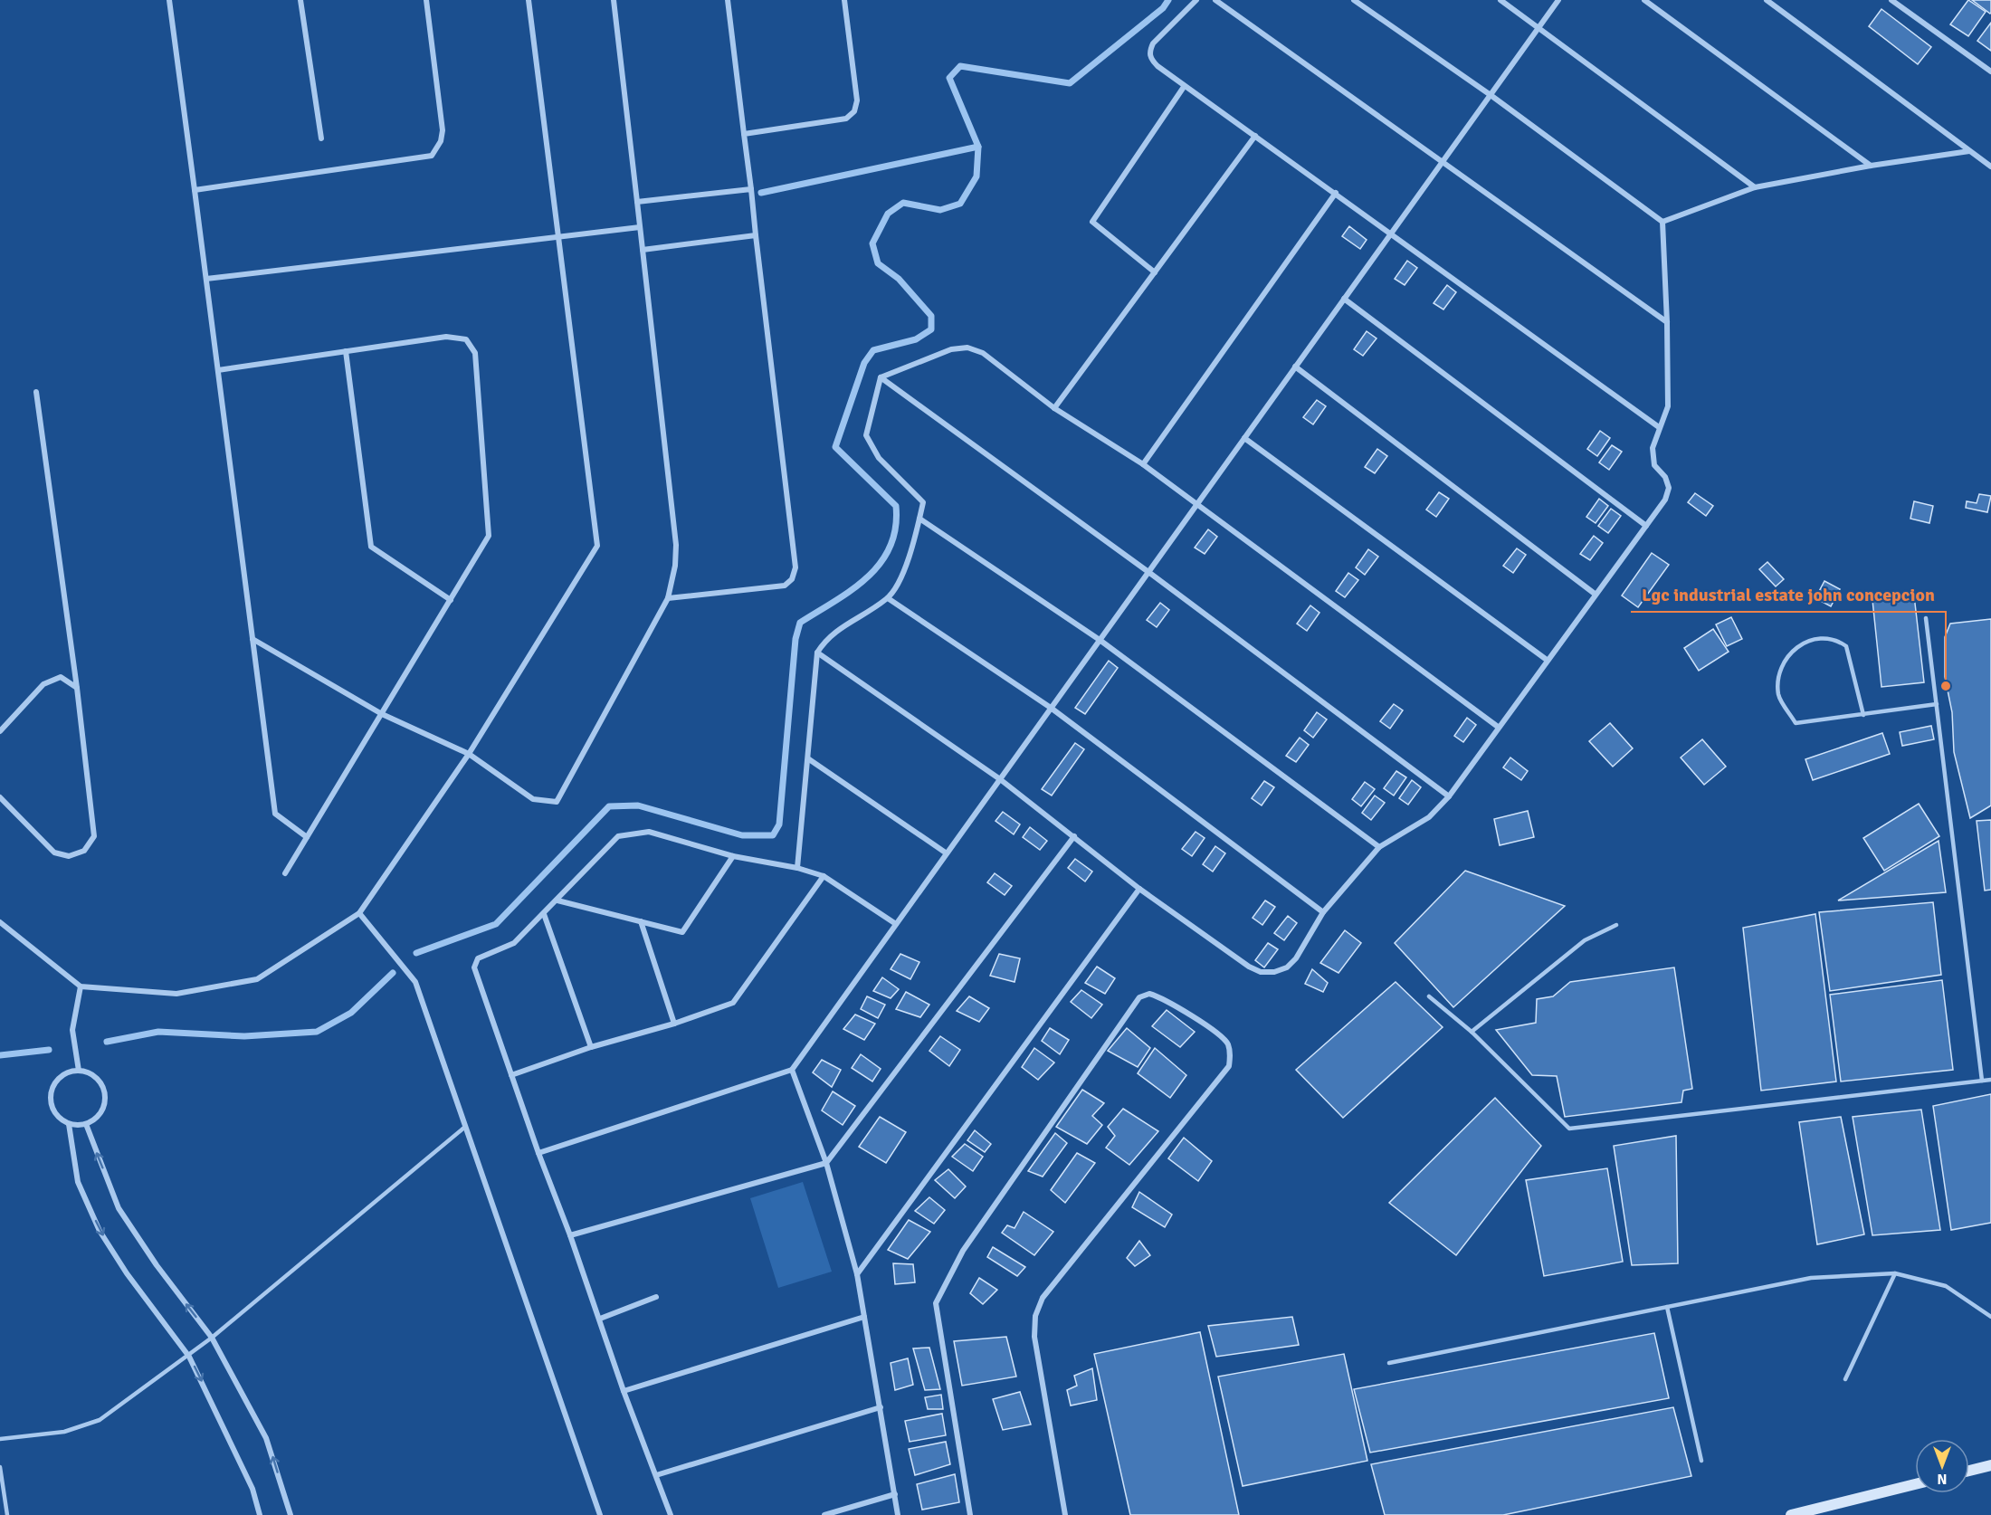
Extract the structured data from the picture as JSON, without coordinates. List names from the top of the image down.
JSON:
{
  "places": ["Lgc industrial estate john concepcion"],
  "north": "bottom"
}
